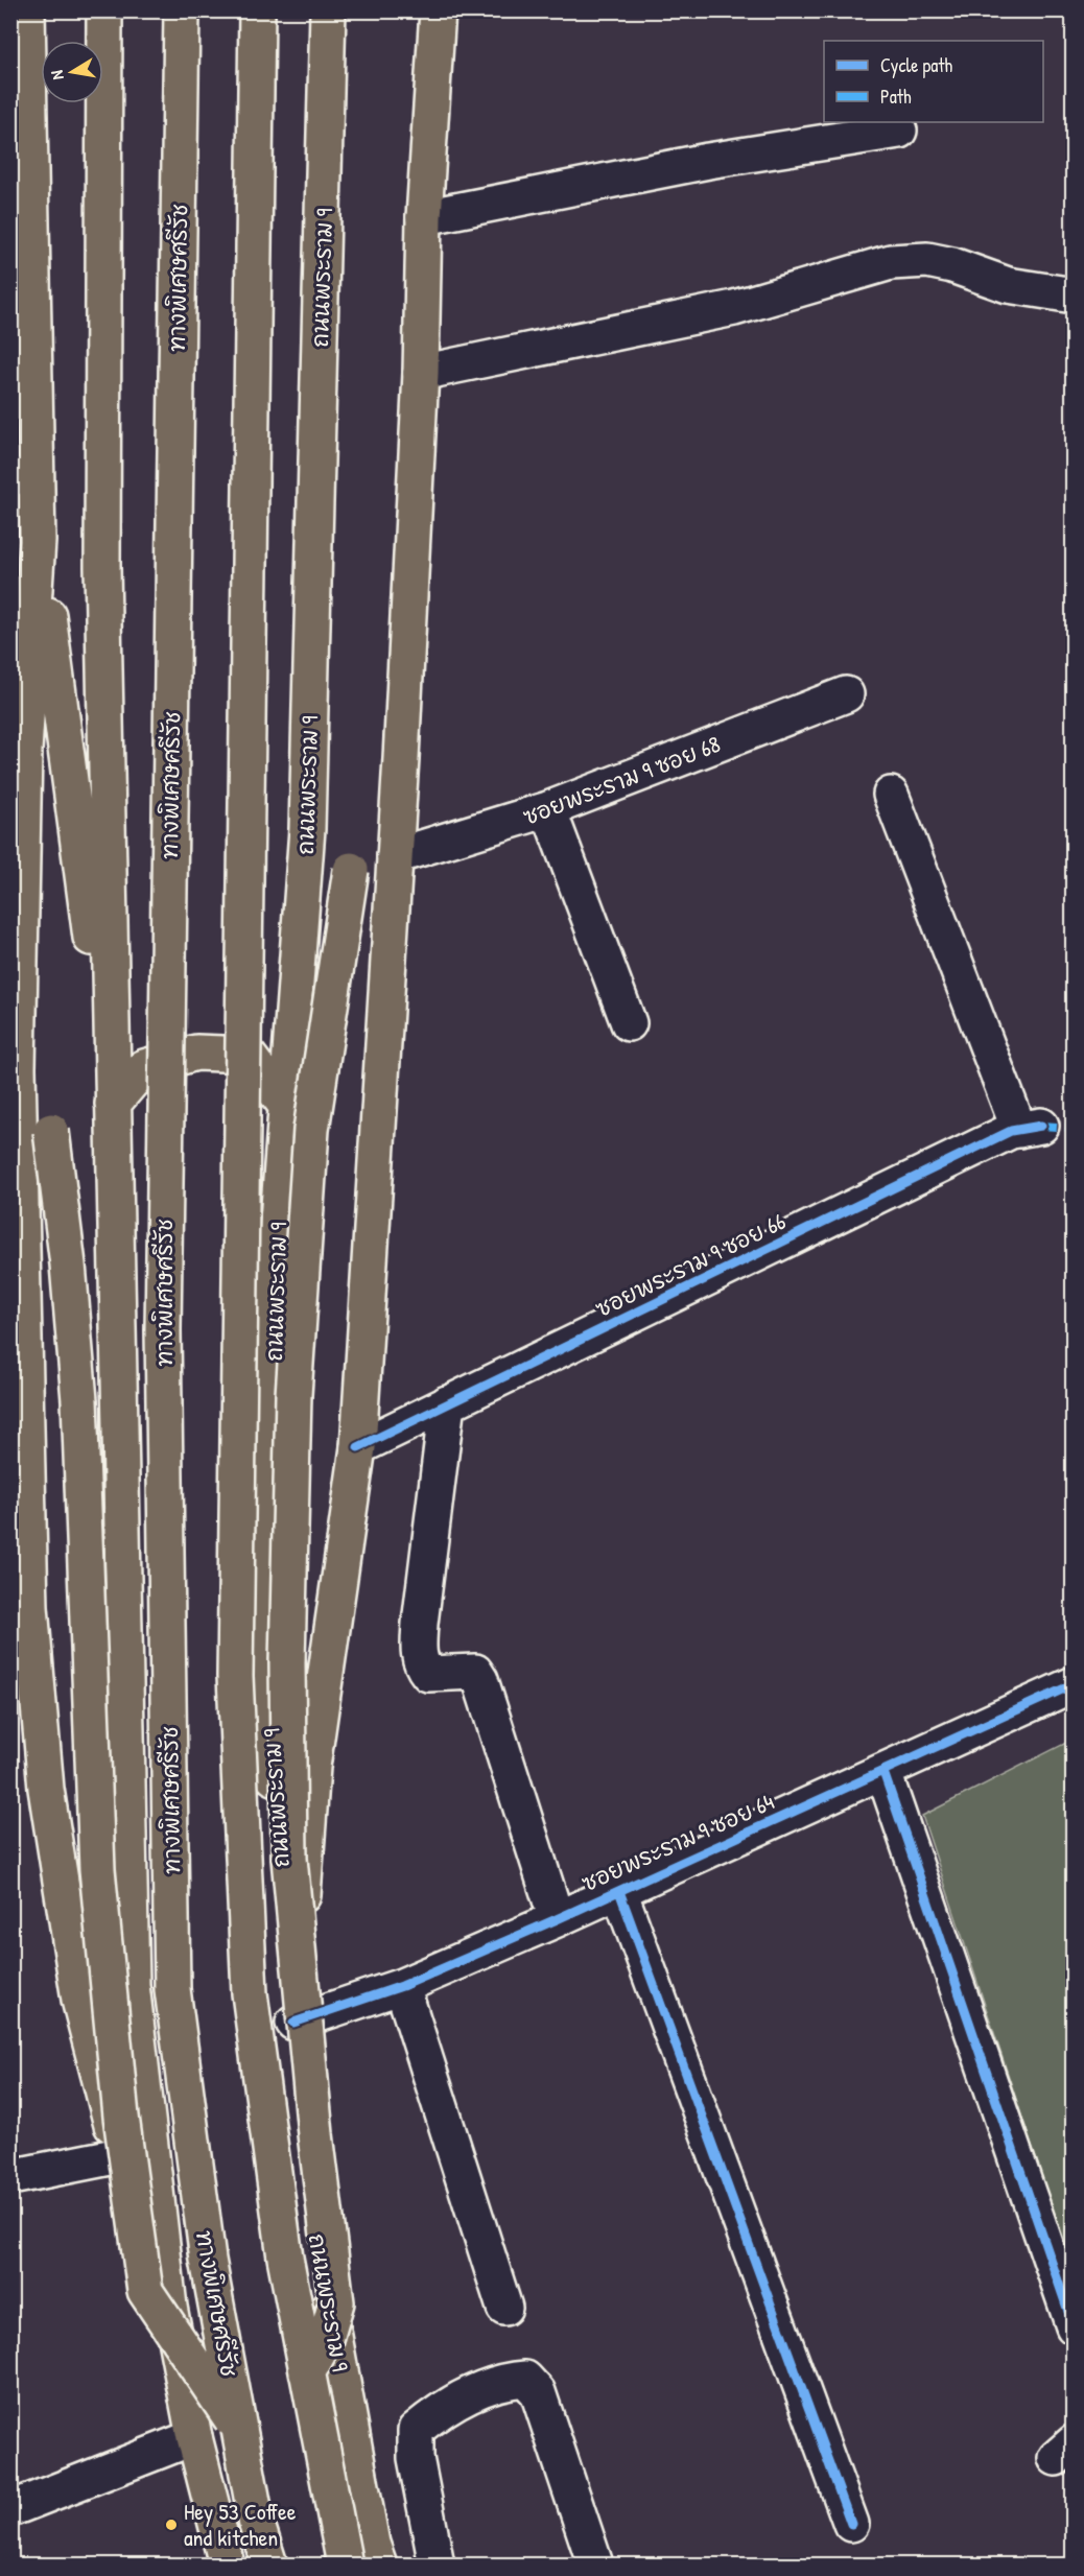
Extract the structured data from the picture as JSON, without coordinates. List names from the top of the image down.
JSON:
{
  "streets": {
    "main road": ["ทางพิเศษศรีรัช", "ถนนพระราม 9"],
    "street": ["ซอยพระราม 9 ซอย 68", "ซอยพระราม 9 ซอย 66", "ซอยพระราม 9 ซอย 64"]
  },
  "crossings": [
    ["ถนนพระราม 9", "ซอยพระราม 9 ซอย 64"]
  ],
  "places": ["Hey 53 Coffee and kitchen"],
  "legend": ["Cycle path", "Path"],
  "north": "left"
}
